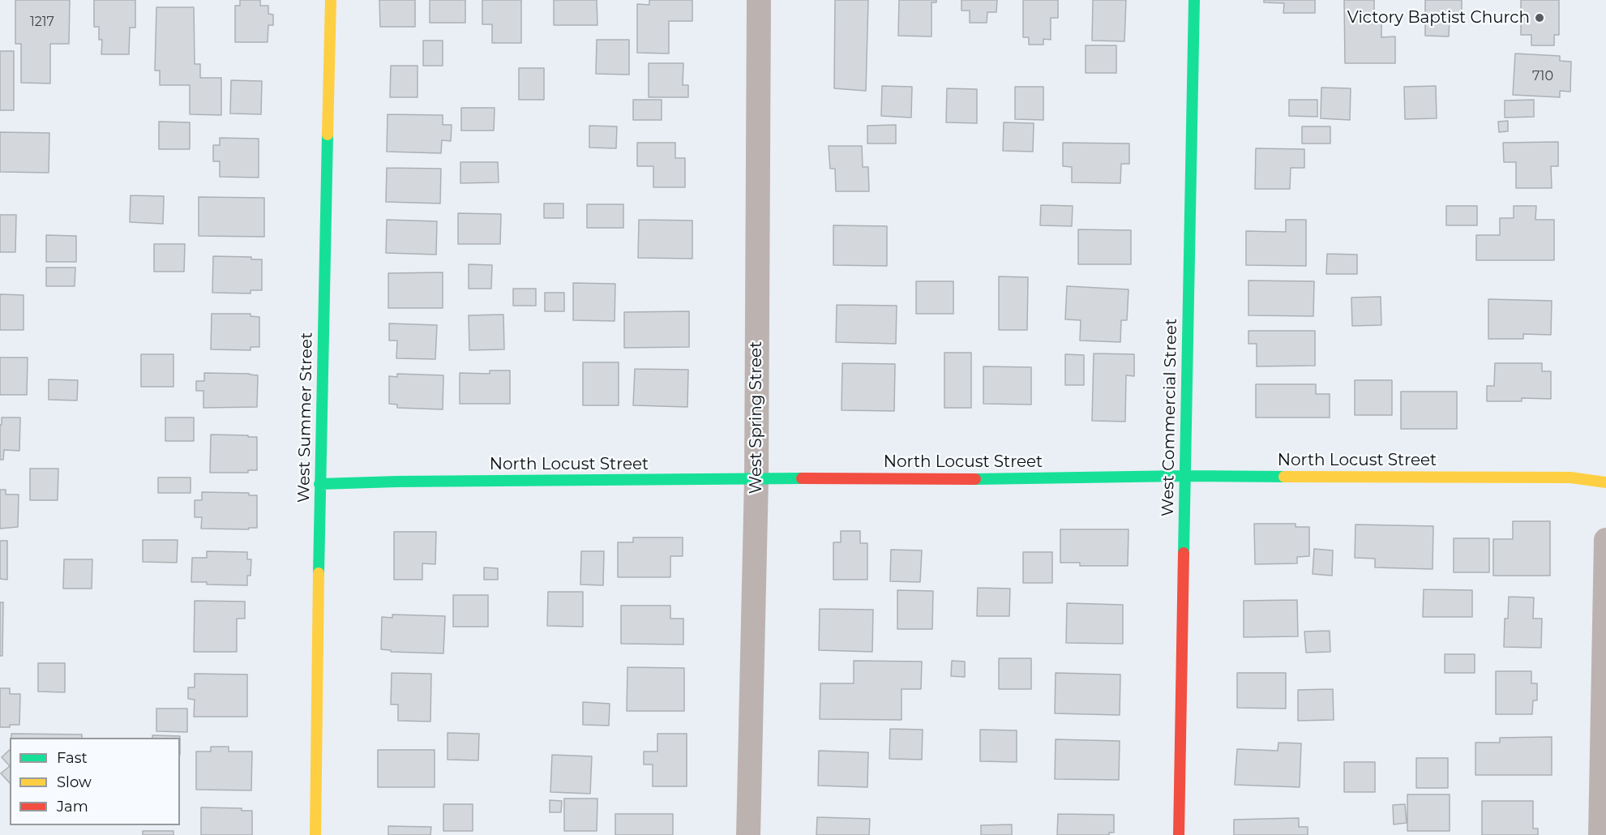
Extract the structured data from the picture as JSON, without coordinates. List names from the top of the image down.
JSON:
{
  "streets": {
    "street": [
      "West Summer Street",
      "West Spring Street",
      "West Commercial Street",
      "North Locust Street"
    ]
  },
  "crossings": [
    ["West Summer Street", "North Locust Street"],
    ["West Spring Street", "North Locust Street"],
    ["West Commercial Street", "North Locust Street"]
  ],
  "places": ["Victory Baptist Church"],
  "house_numbers": ["1217", "710"],
  "legend": ["Fast", "Slow", "Jam"]
}
